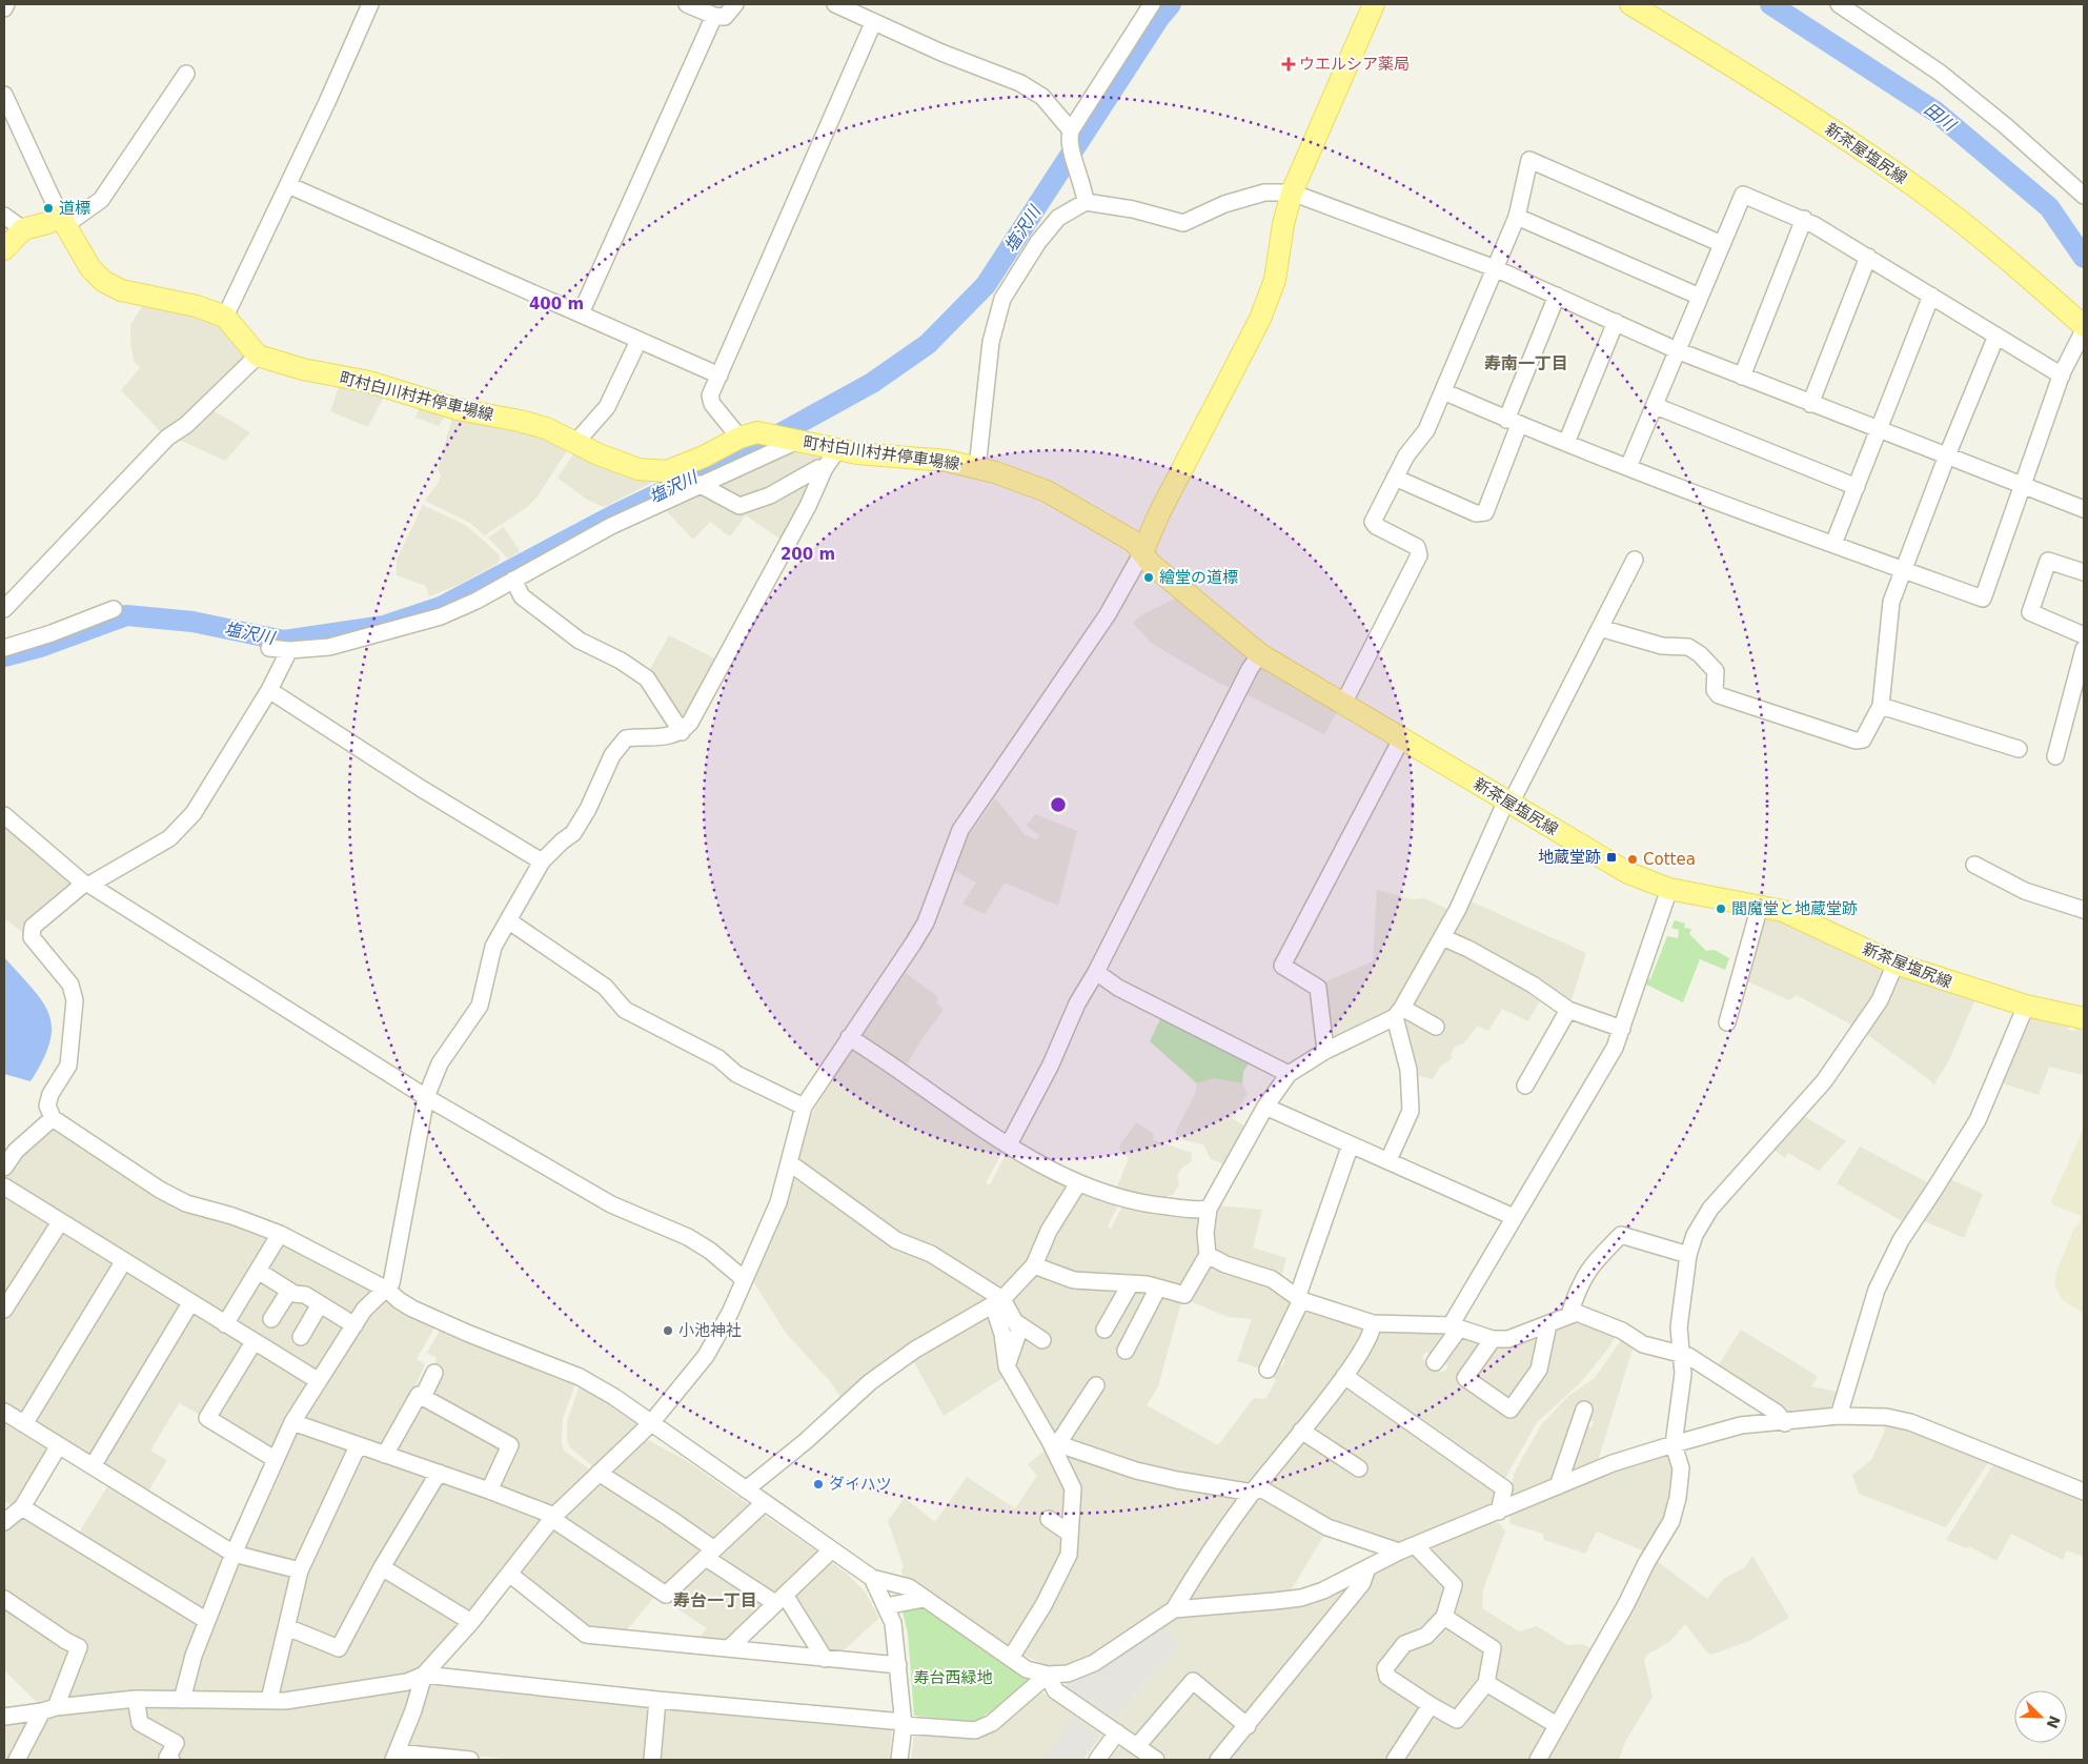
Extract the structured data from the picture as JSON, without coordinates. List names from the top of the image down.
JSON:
{
  "streets": {
    "main road": ["新茶屋塩尻線", "町村白川村井停車場線"]
  },
  "crossings": [
    ["新茶屋塩尻線", "町村白川村井停車場線"]
  ],
  "districts": ["寿南一丁目", "寿台一丁目"],
  "water": ["田川", "塩沢川"],
  "parks": ["寿台西緑地"],
  "places": {
    "health": ["ウエルシア薬局"],
    "other": [
      "道標",
      "繪堂の道標",
      "Cottea",
      "閻魔堂と地蔵堂跡",
      "小池神社",
      "ダイハツ"
    ],
    "transit": ["地蔵堂跡"]
  },
  "north": "bottom right",
  "rings": ["400 m", "200 m"]
}
